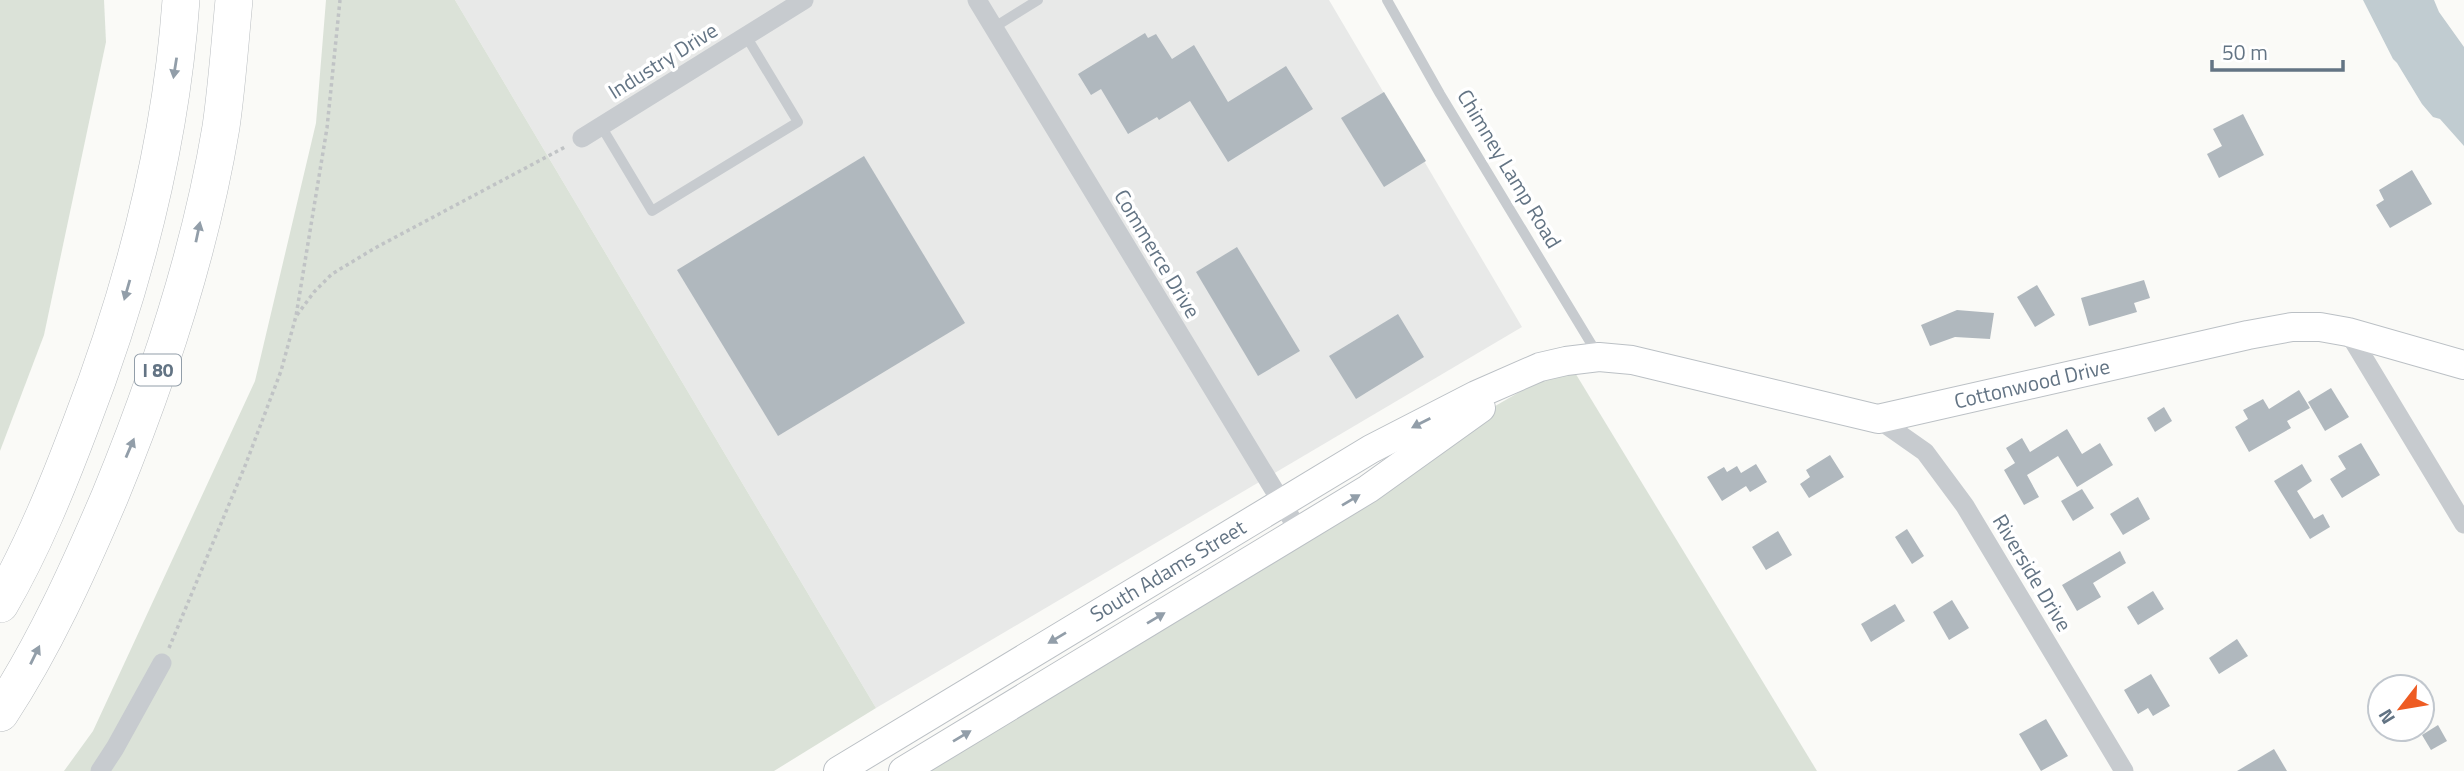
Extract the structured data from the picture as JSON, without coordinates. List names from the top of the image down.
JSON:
{
  "streets": {
    "highway": ["I 80"],
    "street": [
      "Industry Drive",
      "Commerce Drive",
      "Cottonwood Drive",
      "South Adams Street",
      "Riverside Drive"
    ],
    "lane": ["Chimney Lamp Road"]
  },
  "crossings": [
    ["Chimney Lamp Road", "Cottonwood Drive"],
    ["Chimney Lamp Road", "South Adams Street"],
    ["Commerce Drive", "South Adams Street"],
    ["Cottonwood Drive", "South Adams Street"],
    ["Cottonwood Drive", "Riverside Drive"]
  ],
  "scale_bar": "50 m",
  "north": "bottom left"
}
